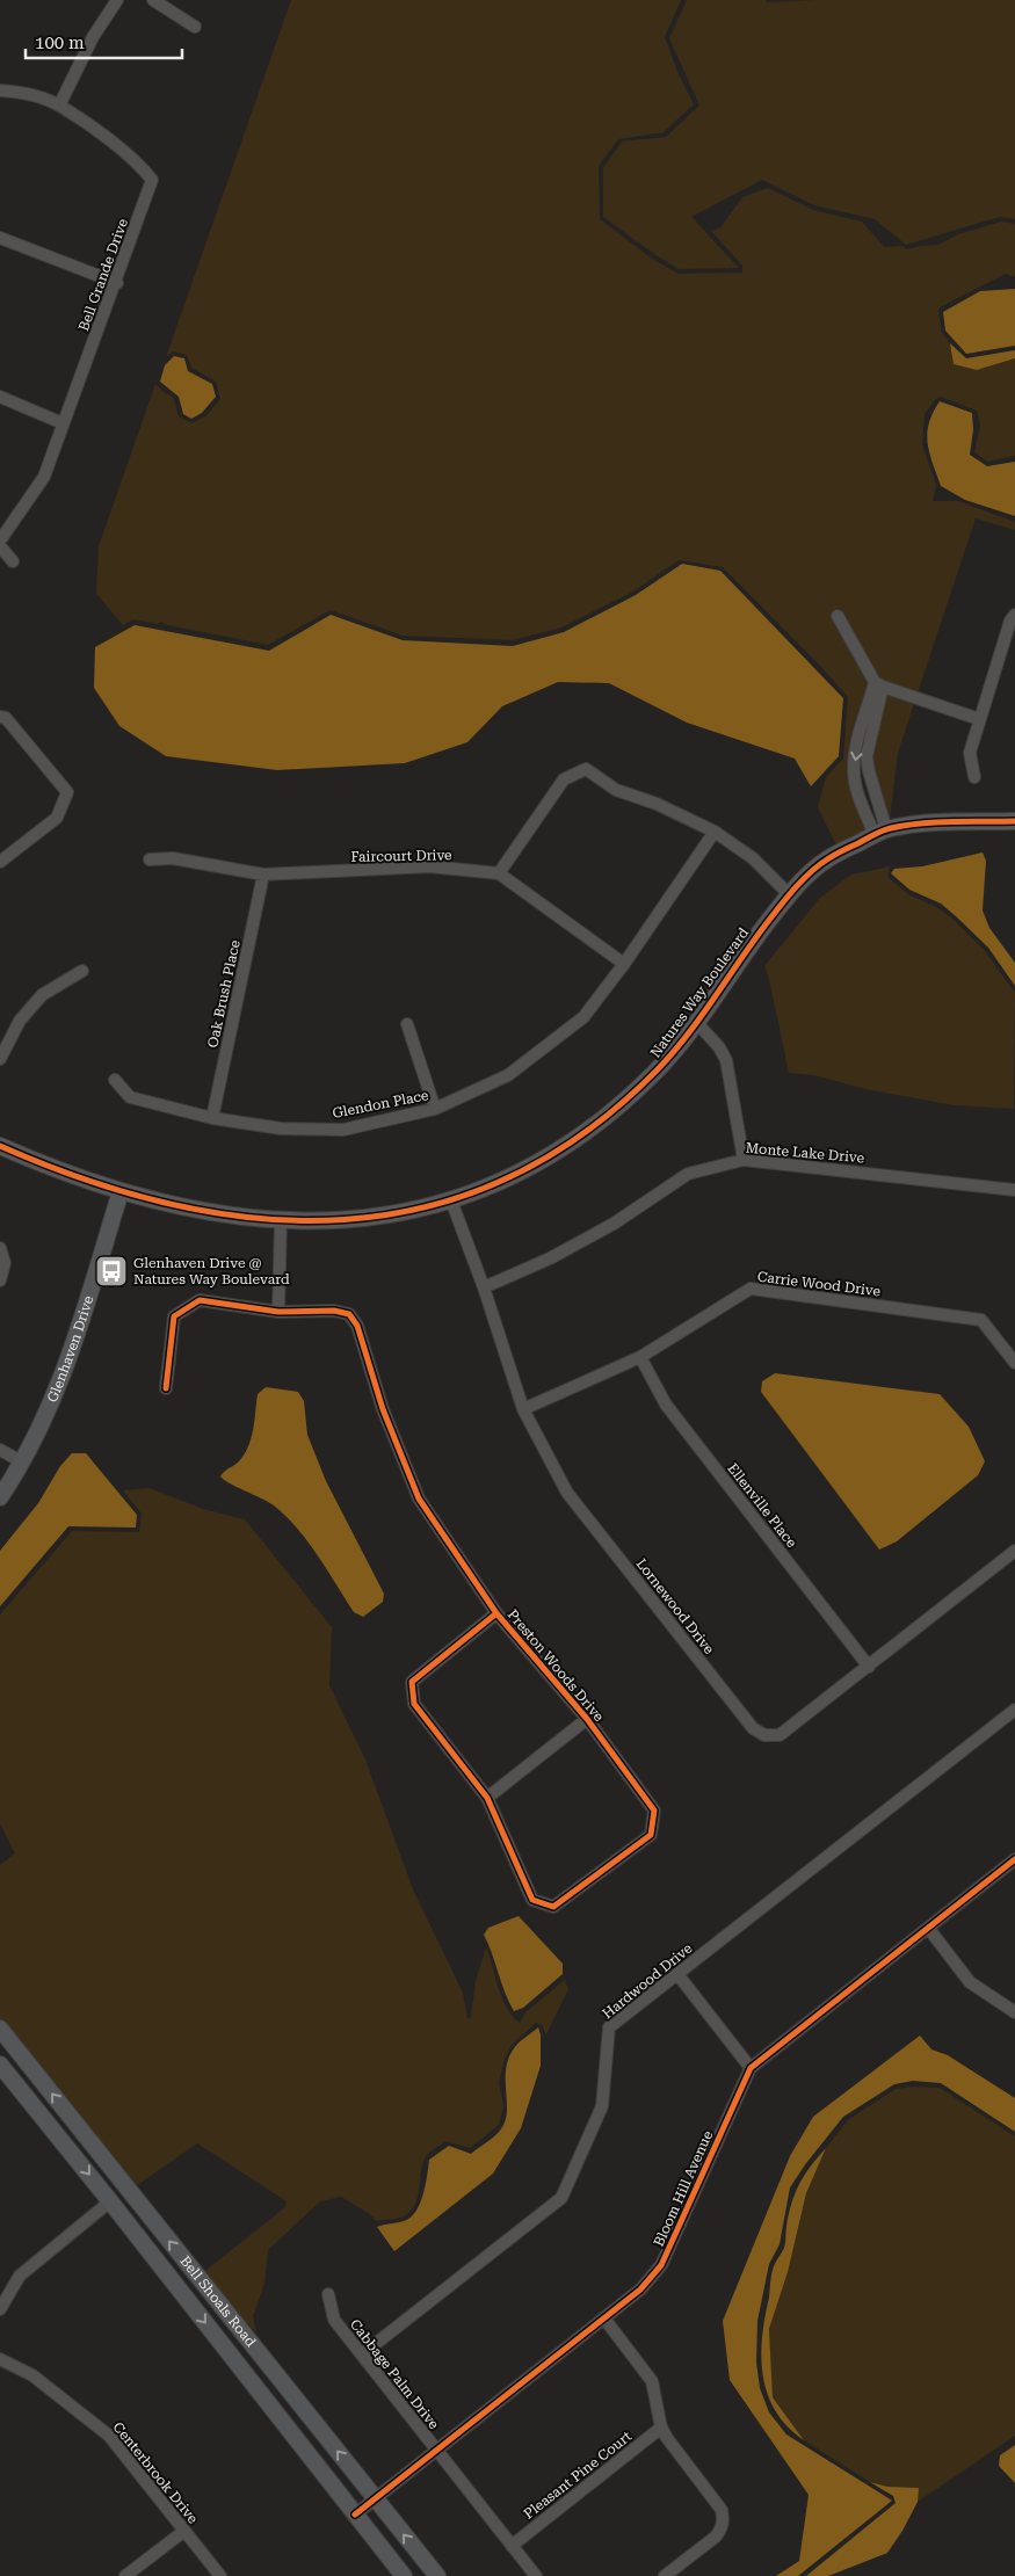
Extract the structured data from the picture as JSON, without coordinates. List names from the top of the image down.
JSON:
{
  "streets": {
    "street": [
      "Bell Grande Drive",
      "Faircourt Drive",
      "Natures Way Boulevard",
      "Oak Brush Place",
      "Glendon Place",
      "Monte Lake Drive",
      "Carrie Wood Drive",
      "Glenhaven Drive",
      "Ellenville Place",
      "Lornewood Drive",
      "Preston Woods Drive",
      "Hardwood Drive",
      "Bloom Hill Avenue",
      "Bell Shoals Road",
      "Cabbage Palm Drive",
      "Centerbrook Drive",
      "Pleasant Pine Court"
    ]
  },
  "crossings": [
    ["Faircourt Drive", "Oak Brush Place"],
    ["Natures Way Boulevard", "Glenhaven Drive"],
    ["Natures Way Boulevard", "Lornewood Drive"],
    ["Oak Brush Place", "Glendon Place"],
    ["Monte Lake Drive", "Lornewood Drive"],
    ["Carrie Wood Drive", "Ellenville Place"],
    ["Carrie Wood Drive", "Lornewood Drive"],
    ["Ellenville Place", "Lornewood Drive"],
    ["Hardwood Drive", "Cabbage Palm Drive"],
    ["Bloom Hill Avenue", "Bell Shoals Road"],
    ["Bloom Hill Avenue", "Cabbage Palm Drive"],
    ["Cabbage Palm Drive", "Pleasant Pine Court"]
  ],
  "places": {
    "bus stop": ["Glenhaven Drive @ Natures Way Boulevard"]
  },
  "scale_bar": "100 m"
}
